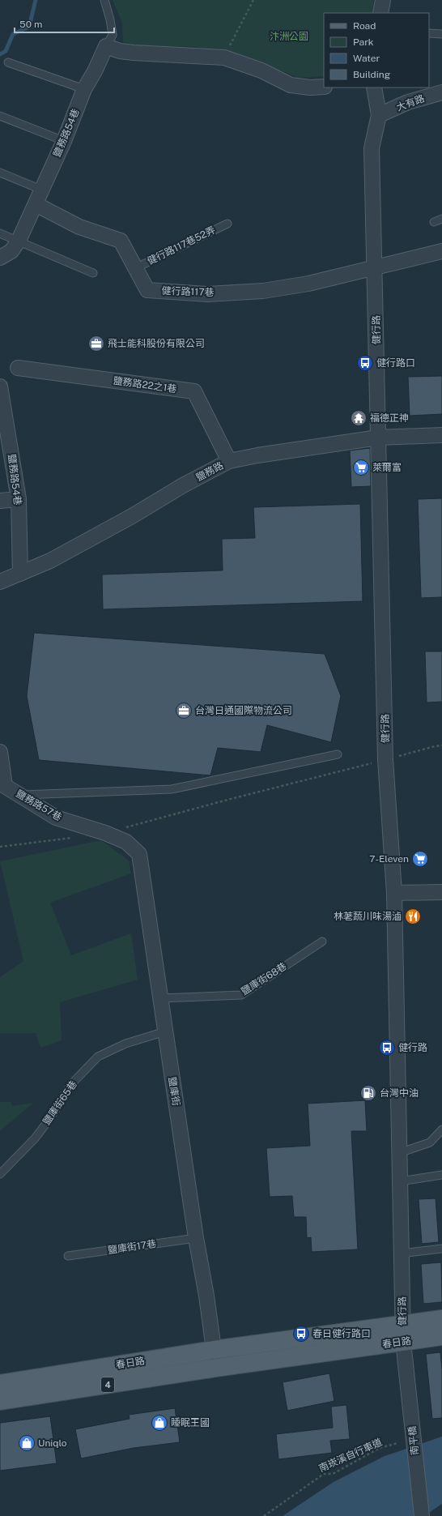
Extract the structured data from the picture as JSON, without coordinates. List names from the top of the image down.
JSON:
{
  "streets": {
    "main road": ["春日路", "4"],
    "street": [
      "大有路",
      "鹽務路54巷",
      "健行路117巷",
      "健行路",
      "鹽務路22之1巷",
      "鹽務路",
      "鹽務路57巷",
      "鹽庫街",
      "南平橋"
    ],
    "lane": [
      "健行路117巷52弄",
      "鹽庫街68巷",
      "鹽庫街65巷",
      "鹽庫街17巷"
    ],
    "path": ["南崁溪自行車道"]
  },
  "crossings": [
    ["大有路", "健行路"],
    ["鹽務路54巷", "健行路117巷"],
    ["鹽務路54巷", "鹽務路"],
    ["健行路117巷52弄", "健行路117巷"],
    ["健行路117巷", "健行路"],
    ["健行路", "鹽務路"],
    ["健行路", "春日路"],
    ["健行路", "南平橋"],
    ["鹽務路22之1巷", "鹽務路"],
    ["鹽務路57巷", "鹽庫街"],
    ["鹽庫街68巷", "鹽庫街"],
    ["鹽庫街", "鹽庫街65巷"],
    ["鹽庫街", "鹽庫街17巷"],
    ["鹽庫街", "春日路"]
  ],
  "parks": ["汴洲公園"],
  "places": {
    "office": ["飛士能科股份有限公司", "台灣日通國際物流公司"],
    "bus stop": ["健行路口", "健行路", "春日健行路口"],
    "temple": ["福德正神"],
    "supermarket": ["萊爾富", "7-Eleven"],
    "restaurant": ["林荖蔬川味湯滷"],
    "fuel station": ["台灣中油"],
    "shop": ["睡眠王國", "Uniqlo"]
  },
  "legend": [
    "Road",
    "Park",
    "Water",
    "Building"
  ],
  "scale_bar": "50 m"
}
